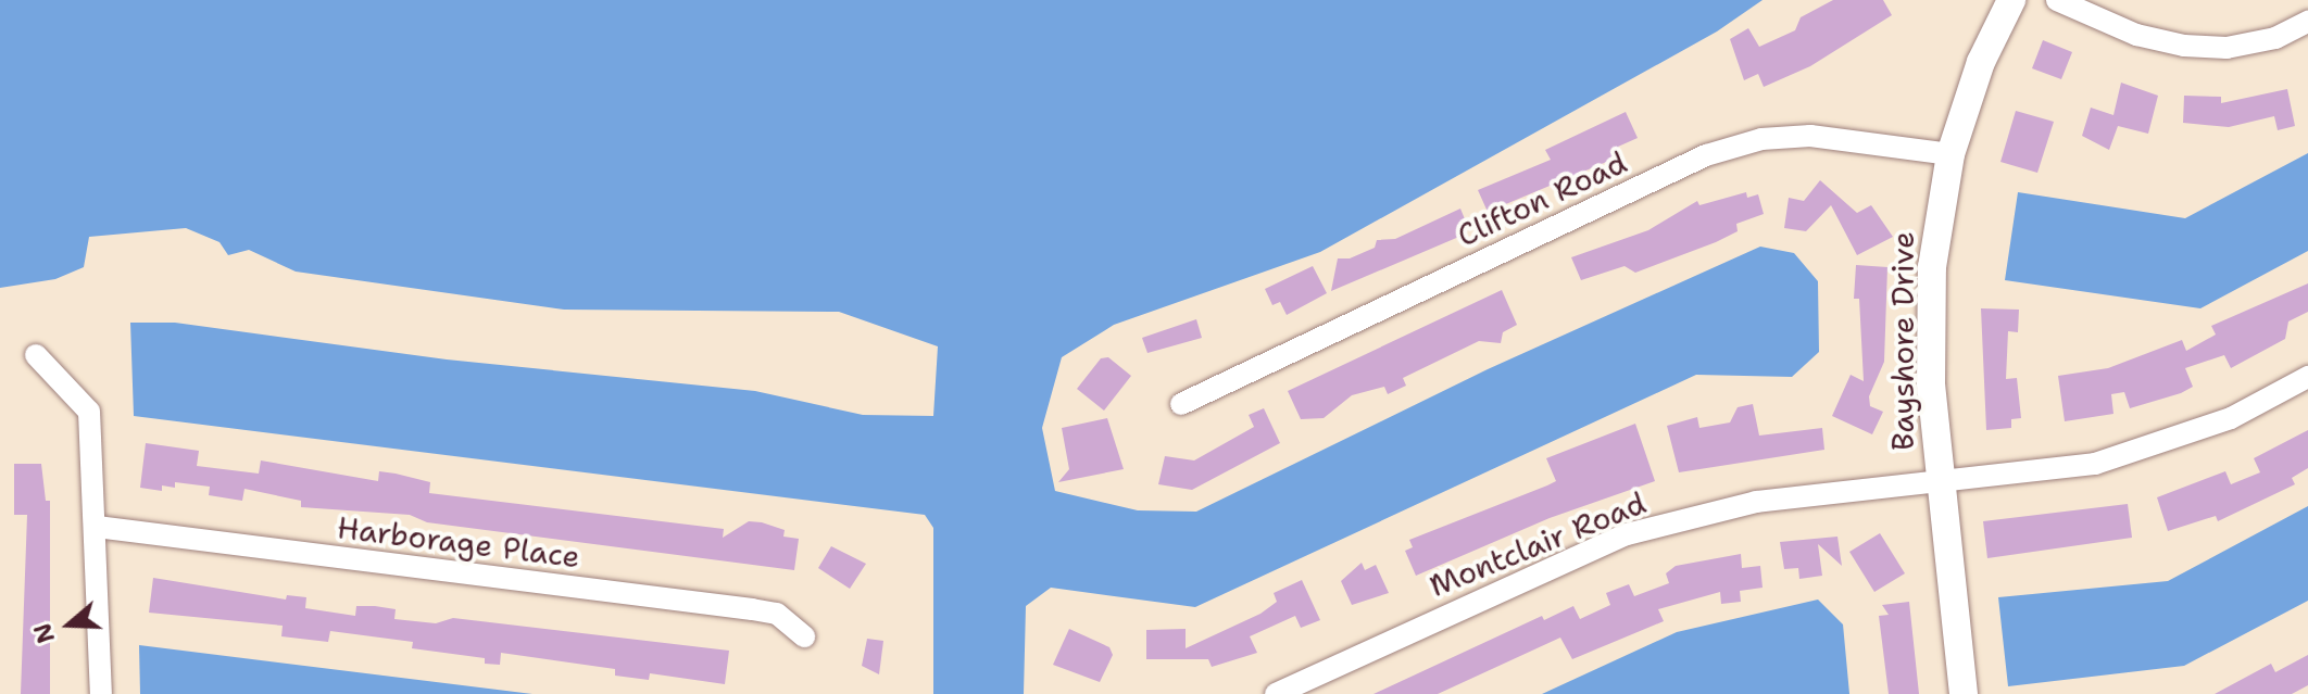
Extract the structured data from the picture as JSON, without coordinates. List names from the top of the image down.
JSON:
{
  "streets": {
    "street": [
      "Clifton Road",
      "Bayshore Drive",
      "Harborage Place",
      "Montclair Road"
    ]
  },
  "crossings": [
    ["Clifton Road", "Bayshore Drive"],
    ["Bayshore Drive", "Montclair Road"]
  ],
  "north": "left"
}
